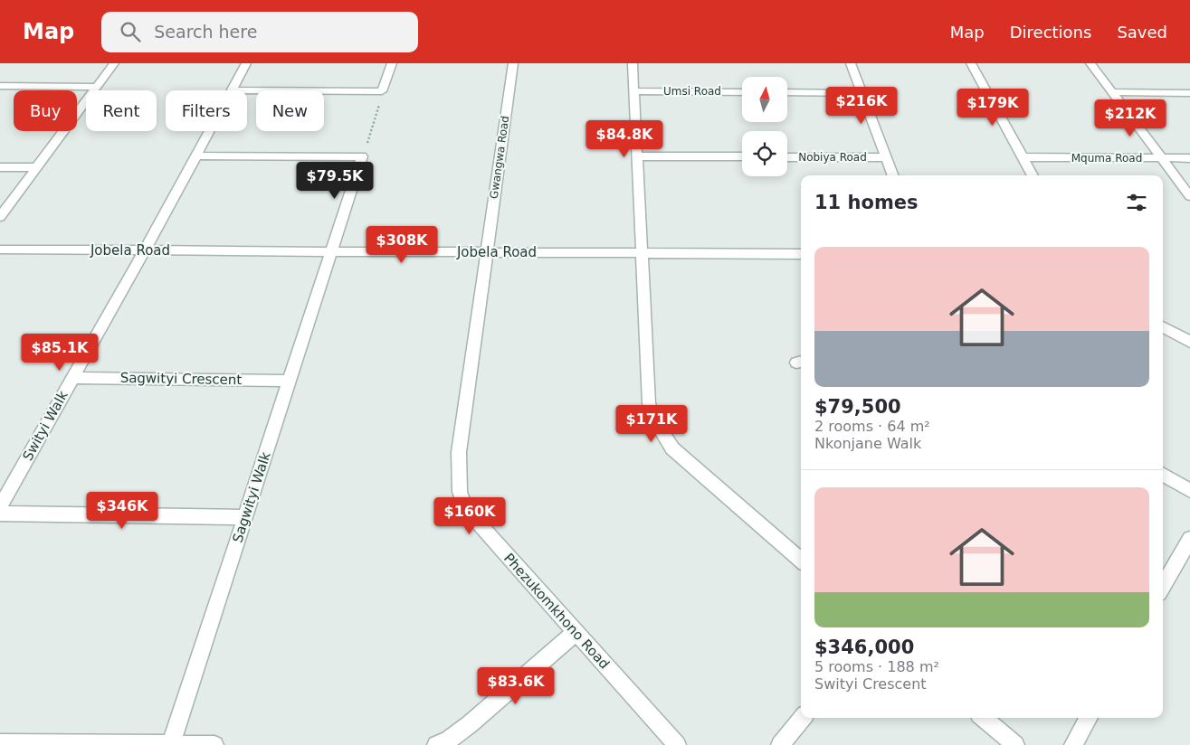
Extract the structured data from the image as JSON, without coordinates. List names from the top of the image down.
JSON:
{
  "streets": {
    "street": [
      "Umsi Road",
      "Gwangwa Road",
      "Nobiya Road",
      "Mquma Road",
      "Jobela Road",
      "Sagwityi Crescent",
      "Swityi Walk",
      "Sagwityi Walk",
      "Phezukomkhono Road"
    ]
  },
  "crossings": [
    ["Gwangwa Road", "Jobela Road"],
    ["Gwangwa Road", "Phezukomkhono Road"],
    ["Jobela Road", "Swityi Walk"],
    ["Jobela Road", "Sagwityi Walk"],
    ["Jobela Road", "Phezukomkhono Road"],
    ["Sagwityi Crescent", "Swityi Walk"],
    ["Sagwityi Crescent", "Sagwityi Walk"]
  ],
  "north": "top",
  "page": {
    "header": "Map",
    "search": "Search here",
    "nav": ["Map", "Directions", "Saved"],
    "price": [
      "$216K",
      "$179K",
      "$212K",
      "$84.8K",
      "$79.5K",
      "$308K",
      "$85.1K",
      "$171K",
      "$346K",
      "$160K",
      "$83.6K"
    ],
    "chip": [
      "Buy",
      "Rent",
      "Filters",
      "New"
    ],
    "heading": "11 homes",
    "list": [
      {
        "name": "$79,500",
        "note": "2 rooms · 64 m² · Nkonjane Walk"
      },
      {
        "name": "$346,000",
        "note": "5 rooms · 188 m² · Swityi Crescent"
      }
    ]
  }
}
